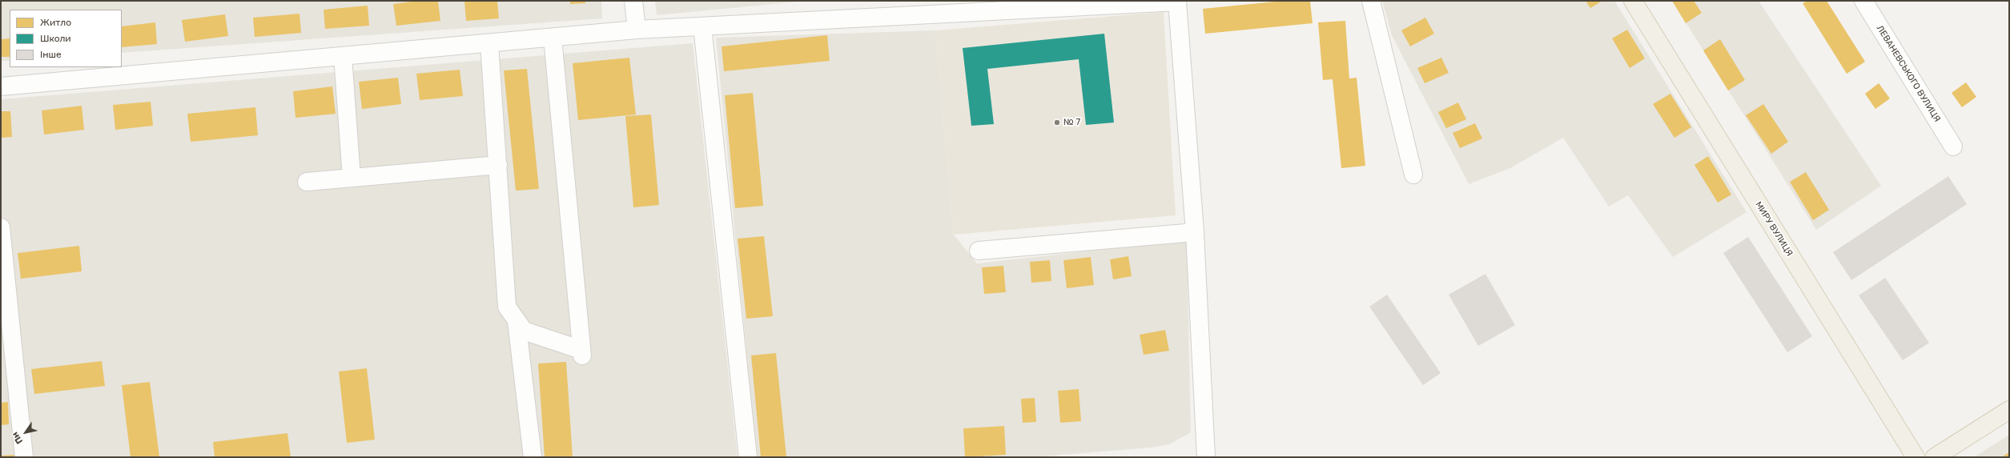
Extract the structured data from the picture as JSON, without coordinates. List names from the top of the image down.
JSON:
{
  "streets": {
    "main road": ["МИРУ ВУЛИЦЯ"],
    "street": ["ЛЕВАНЕВСЬКОГО ВУЛИЦЯ"]
  },
  "places": ["№ 7"],
  "legend": ["Житло", "Школи", "Інше"],
  "north": "bottom left"
}
